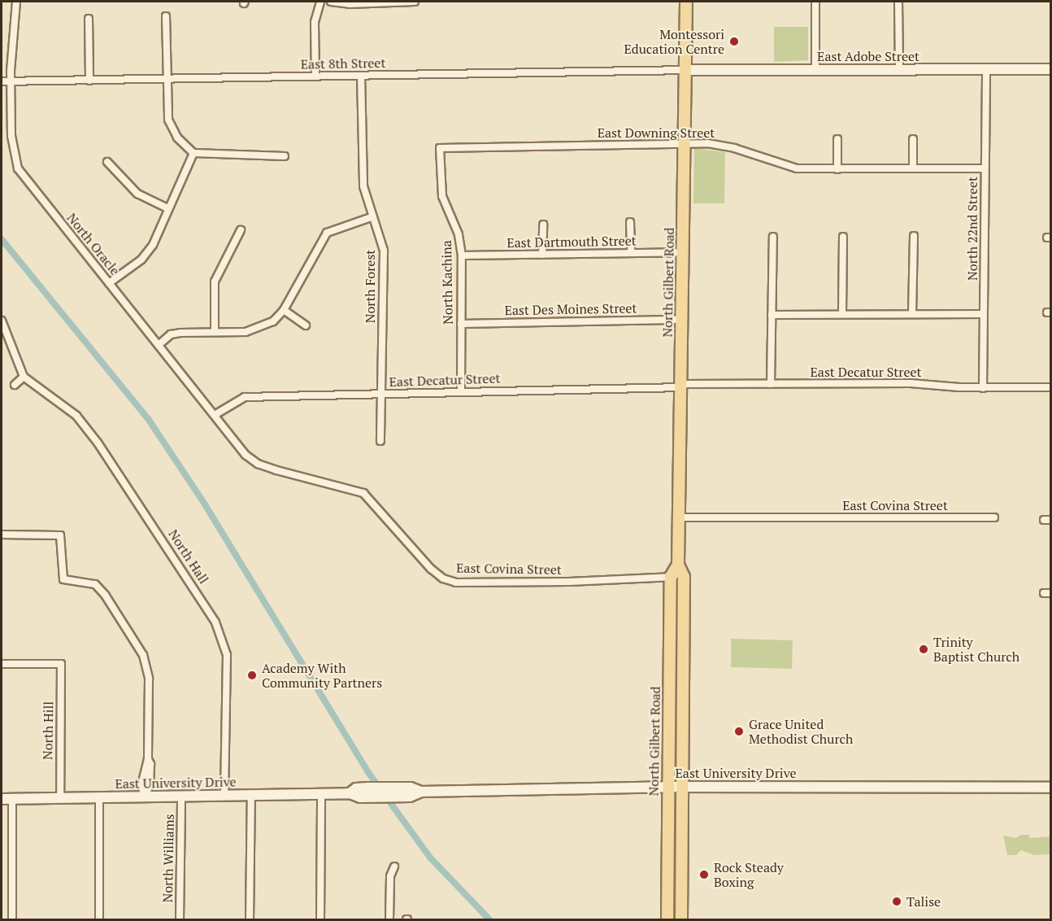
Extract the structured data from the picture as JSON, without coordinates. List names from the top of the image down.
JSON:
{
  "streets": {
    "main road": ["East Adobe Street", "North Gilbert Road", "East University Drive"],
    "street": [
      "East 8th Street",
      "East Downing Street",
      "North 22nd Street",
      "East Dartmouth Street",
      "North Oracle",
      "North Kachina",
      "North Forest",
      "East Des Moines Street",
      "East Decatur Street",
      "East Covina Street",
      "North Hall",
      "North Hill",
      "North Williams"
    ]
  },
  "crossings": [
    ["East Adobe Street", "East 8th Street"],
    ["East Adobe Street", "North 22nd Street"],
    ["East Adobe Street", "North Gilbert Road"],
    ["East 8th Street", "North Oracle"],
    ["East 8th Street", "North Gilbert Road"],
    ["East 8th Street", "North Forest"],
    ["East Downing Street", "North 22nd Street"],
    ["East Downing Street", "North Kachina"],
    ["East Downing Street", "North Gilbert Road"],
    ["North 22nd Street", "East Decatur Street"],
    ["East Dartmouth Street", "North Kachina"],
    ["East Dartmouth Street", "North Gilbert Road"],
    ["North Oracle", "East Decatur Street"],
    ["North Oracle", "East Covina Street"],
    ["North Kachina", "East Des Moines Street"],
    ["North Kachina", "East Decatur Street"],
    ["North Gilbert Road", "East Des Moines Street"],
    ["North Gilbert Road", "East Decatur Street"],
    ["North Gilbert Road", "East Covina Street"],
    ["North Gilbert Road", "East University Drive"],
    ["North Forest", "East Decatur Street"],
    ["North Hall", "East University Drive"],
    ["North Hill", "East University Drive"],
    ["East University Drive", "North Williams"]
  ],
  "places": [
    "Montessori Education Centre",
    "Trinity Baptist Church",
    "Academy With Community Partners",
    "Grace United Methodist Church",
    "Rock Steady Boxing",
    "Talise"
  ]
}
